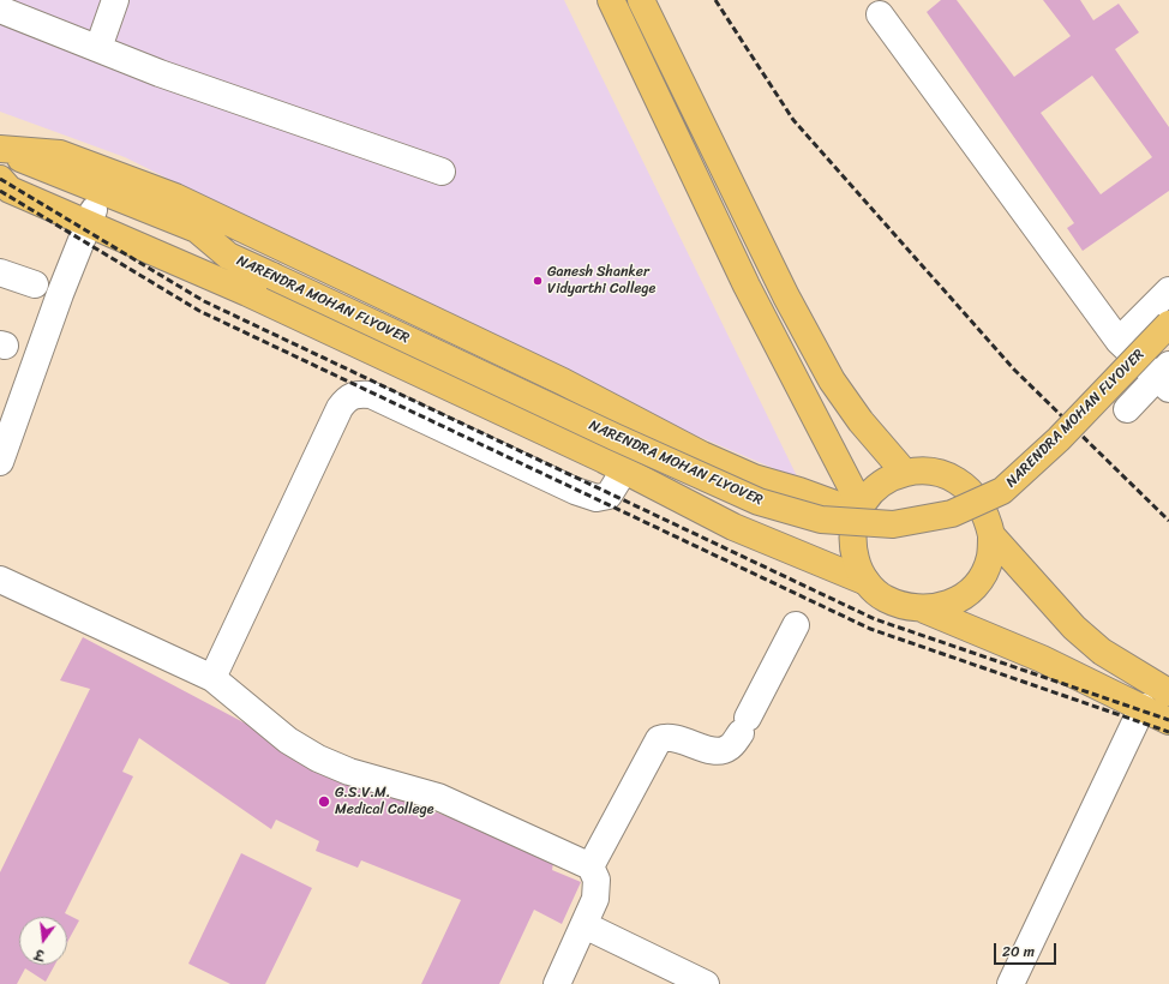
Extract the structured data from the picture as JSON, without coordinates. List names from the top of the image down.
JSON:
{
  "streets": {
    "main road": ["NARENDRA MOHAN FLYOVER"]
  },
  "places": ["Ganesh Shanker Vidyarthi College", "G.S.V.M. Medical College"],
  "scale_bar": "20 m",
  "north": "bottom"
}
